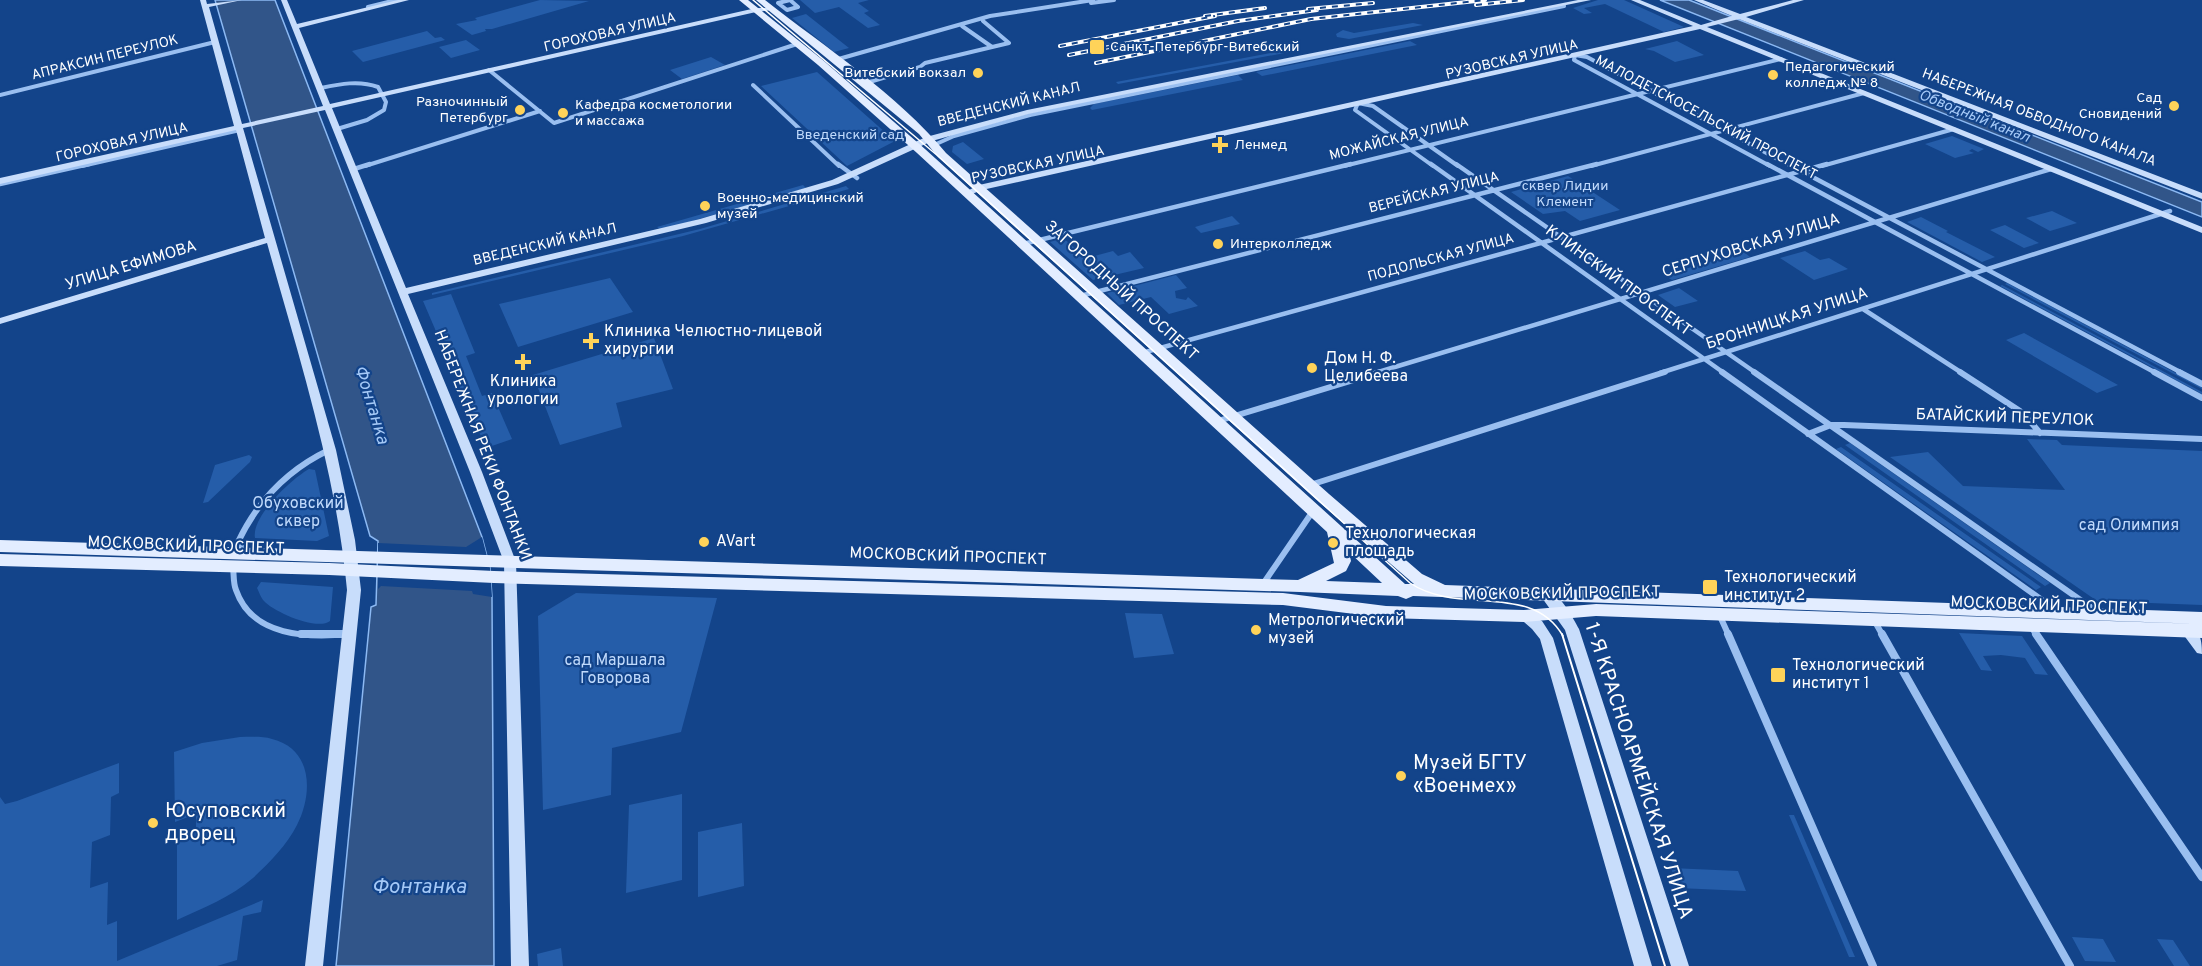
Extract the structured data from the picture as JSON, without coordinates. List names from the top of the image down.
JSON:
{
  "streets": {
    "main road": [
      "ГОРОХОВАЯ УЛИЦА",
      "РУЗОВСКАЯ УЛИЦА",
      "ВВЕДЕНСКИЙ КАНАЛ",
      "НАБЕРЕЖНАЯ ОБВОДНОГО КАНАЛА",
      "УЛИЦА ЕФИМОВА",
      "ЗАГОРОДНЫЙ ПРОСПЕКТ",
      "НАБЕРЕЖНАЯ РЕКИ ФОНТАНКИ",
      "МОСКОВСКИЙ ПРОСПЕКТ",
      "1-Я КРАСНОАРМЕЙСКАЯ УЛИЦА"
    ],
    "street": [
      "АПРАКСИН ПЕРЕУЛОК",
      "МАЛОДЕТСКОСЕЛЬСКИЙ ПРОСПЕКТ",
      "МОЖАЙСКАЯ УЛИЦА",
      "ВЕРЕЙСКАЯ УЛИЦА",
      "СЕРПУХОВСКАЯ УЛИЦА",
      "ПОДОЛЬСКАЯ УЛИЦА",
      "КЛИНСКИЙ ПРОСПЕКТ",
      "БРОННИЦКАЯ УЛИЦА",
      "БАТАЙСКИЙ ПЕРЕУЛОК"
    ]
  },
  "crossings": [
    ["ГОРОХОВАЯ УЛИЦА", "ЗАГОРОДНЫЙ ПРОСПЕКТ"],
    ["ГОРОХОВАЯ УЛИЦА", "НАБЕРЕЖНАЯ РЕКИ ФОНТАНКИ"],
    ["РУЗОВСКАЯ УЛИЦА", "МАЛОДЕТСКОСЕЛЬСКИЙ ПРОСПЕКТ"],
    ["РУЗОВСКАЯ УЛИЦА", "КЛИНСКИЙ ПРОСПЕКТ"],
    ["РУЗОВСКАЯ УЛИЦА", "ЗАГОРОДНЫЙ ПРОСПЕКТ"],
    ["ВВЕДЕНСКИЙ КАНАЛ", "ЗАГОРОДНЫЙ ПРОСПЕКТ"],
    ["ВВЕДЕНСКИЙ КАНАЛ", "НАБЕРЕЖНАЯ РЕКИ ФОНТАНКИ"],
    ["МАЛОДЕТСКОСЕЛЬСКИЙ ПРОСПЕКТ", "МОЖАЙСКАЯ УЛИЦА"],
    ["МАЛОДЕТСКОСЕЛЬСКИЙ ПРОСПЕКТ", "ВЕРЕЙСКАЯ УЛИЦА"],
    ["МАЛОДЕТСКОСЕЛЬСКИЙ ПРОСПЕКТ", "СЕРПУХОВСКАЯ УЛИЦА"],
    ["МАЛОДЕТСКОСЕЛЬСКИЙ ПРОСПЕКТ", "ПОДОЛЬСКАЯ УЛИЦА"],
    ["МАЛОДЕТСКОСЕЛЬСКИЙ ПРОСПЕКТ", "БРОННИЦКАЯ УЛИЦА"],
    ["МОЖАЙСКАЯ УЛИЦА", "КЛИНСКИЙ ПРОСПЕКТ"],
    ["МОЖАЙСКАЯ УЛИЦА", "ЗАГОРОДНЫЙ ПРОСПЕКТ"],
    ["ВЕРЕЙСКАЯ УЛИЦА", "КЛИНСКИЙ ПРОСПЕКТ"],
    ["ВЕРЕЙСКАЯ УЛИЦА", "ЗАГОРОДНЫЙ ПРОСПЕКТ"],
    ["СЕРПУХОВСКАЯ УЛИЦА", "КЛИНСКИЙ ПРОСПЕКТ"],
    ["СЕРПУХОВСКАЯ УЛИЦА", "ЗАГОРОДНЫЙ ПРОСПЕКТ"],
    ["ПОДОЛЬСКАЯ УЛИЦА", "КЛИНСКИЙ ПРОСПЕКТ"],
    ["ПОДОЛЬСКАЯ УЛИЦА", "ЗАГОРОДНЫЙ ПРОСПЕКТ"],
    ["КЛИНСКИЙ ПРОСПЕКТ", "БРОННИЦКАЯ УЛИЦА"],
    ["КЛИНСКИЙ ПРОСПЕКТ", "БАТАЙСКИЙ ПЕРЕУЛОК"],
    ["КЛИНСКИЙ ПРОСПЕКТ", "МОСКОВСКИЙ ПРОСПЕКТ"],
    ["ЗАГОРОДНЫЙ ПРОСПЕКТ", "БРОННИЦКАЯ УЛИЦА"],
    ["ЗАГОРОДНЫЙ ПРОСПЕКТ", "МОСКОВСКИЙ ПРОСПЕКТ"],
    ["НАБЕРЕЖНАЯ РЕКИ ФОНТАНКИ", "МОСКОВСКИЙ ПРОСПЕКТ"],
    ["МОСКОВСКИЙ ПРОСПЕКТ", "1-Я КРАСНОАРМЕЙСКАЯ УЛИЦА"]
  ],
  "water": ["Обводный канал", "Фонтанка"],
  "parks": [
    "Введенский сад",
    "сквер Лидии Клемент",
    "Обуховский сквер",
    "сад Олимпия",
    "сад Маршала Говорова"
  ],
  "places": {
    "transit": ["Санкт-Петербург-Витебский", "Технологический институт 2", "Технологический институт 1"],
    "other": [
      "Витебский вокзал",
      "Педагогический колледж № 8",
      "Сад Сновидений",
      "Разночинный Петербург",
      "Кафедра косметологии и массажа",
      "Военно-медицинский музей",
      "Интерколледж",
      "Дом Н. Ф. Целибеева",
      "AVart",
      "Технологическая площадь",
      "Метрологический музей",
      "Музей БГТУ «Военмех»",
      "Юсуповский дворец"
    ],
    "health": ["Ленмед", "Клиника Челюстно-лицевой хирургии", "Клиника урологии"]
  }
}
